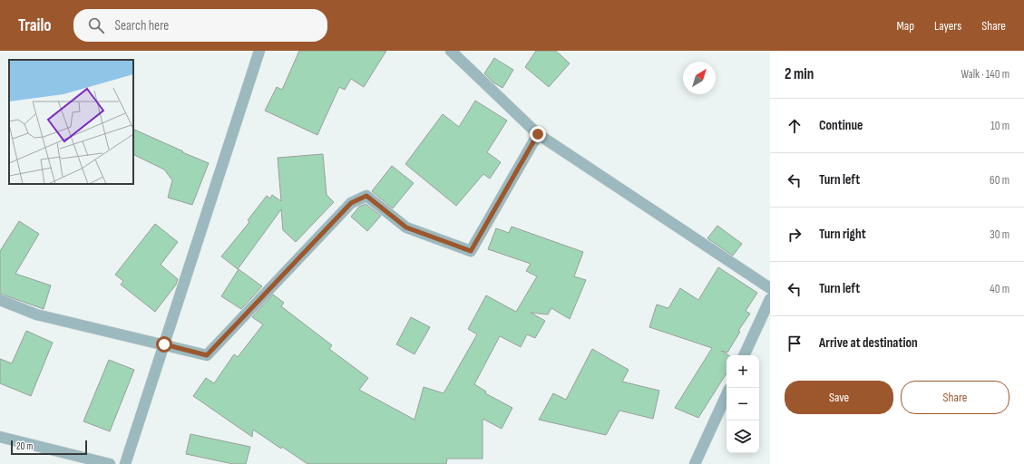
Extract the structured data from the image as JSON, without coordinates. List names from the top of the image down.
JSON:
{
  "scale_bar": "20 m",
  "north": "top right",
  "page": {
    "header": "Trailo",
    "search": "Search here",
    "nav": ["Map", "Layers", "Share"],
    "heading": ["2 min", "Walk · 140 m"],
    "list": [
      ["Continue", "10 m"],
      ["Turn left", "60 m"],
      ["Turn right", "30 m"],
      ["Turn left", "40 m"],
      "Arrive at destination"
    ],
    "map_buttons": ["+", "−"],
    "buttons": ["Save", "Share"],
    "scale": "20 m"
  }
}
